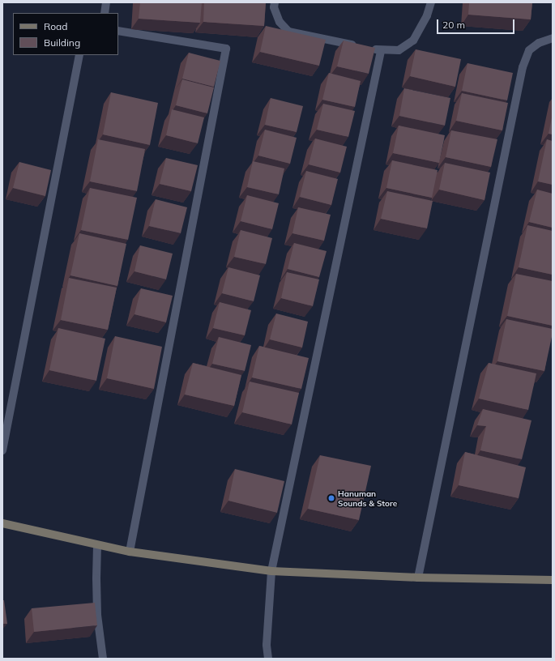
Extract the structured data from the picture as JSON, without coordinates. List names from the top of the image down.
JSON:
{
  "places": ["Hanuman Sounds & Store"],
  "legend": ["Road", "Building"],
  "scale_bar": "20 m"
}
